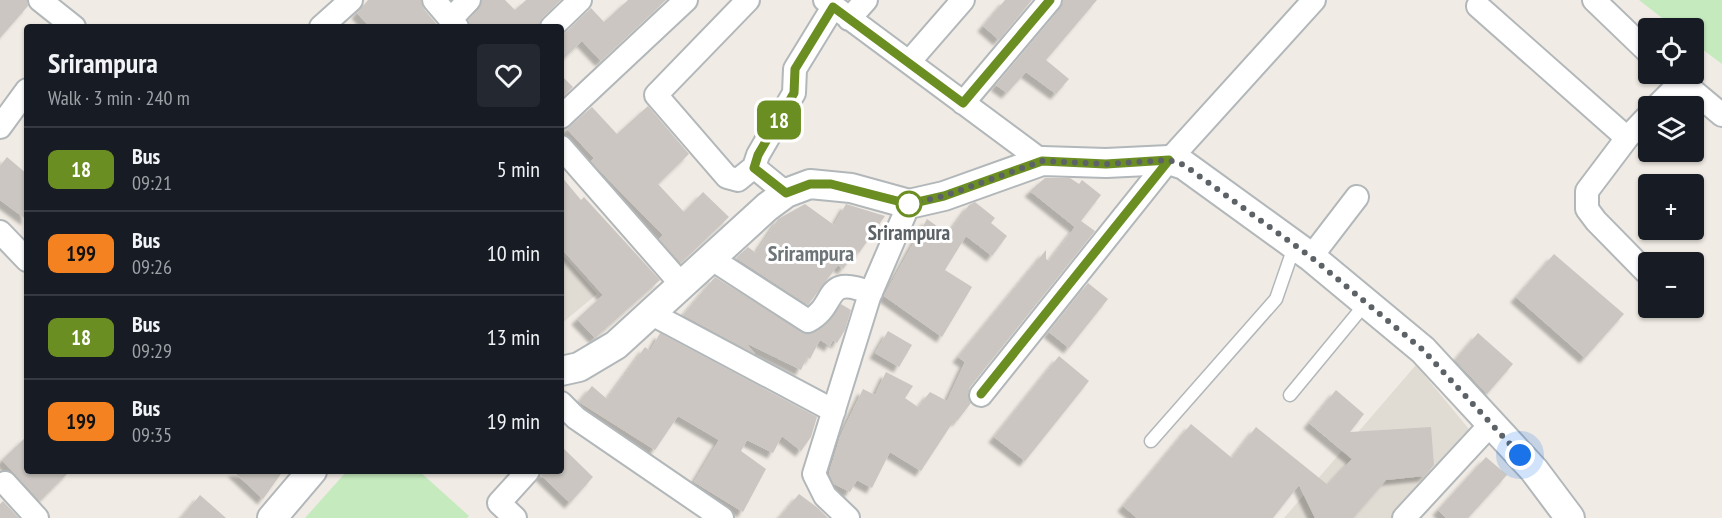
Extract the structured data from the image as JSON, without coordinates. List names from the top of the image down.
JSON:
{
  "districts": ["Srirampura"],
  "places": ["Srirampura"],
  "lines": ["bus line 18"],
  "page": {
    "on_map": "18",
    "map_buttons": ["+", "−"],
    "heading": ["Srirampura", "Walk · 3 min · 240 m"],
    "list": [
      {
        "mark": "18",
        "name": "Bus",
        "note": "09:21",
        "value": "5 min"
      },
      {
        "mark": "199",
        "name": "Bus",
        "note": "09:26",
        "value": "10 min"
      },
      {
        "mark": "18",
        "name": "Bus",
        "note": "09:29",
        "value": "13 min"
      },
      {
        "mark": "199",
        "name": "Bus",
        "note": "09:35",
        "value": "19 min"
      }
    ]
  }
}
